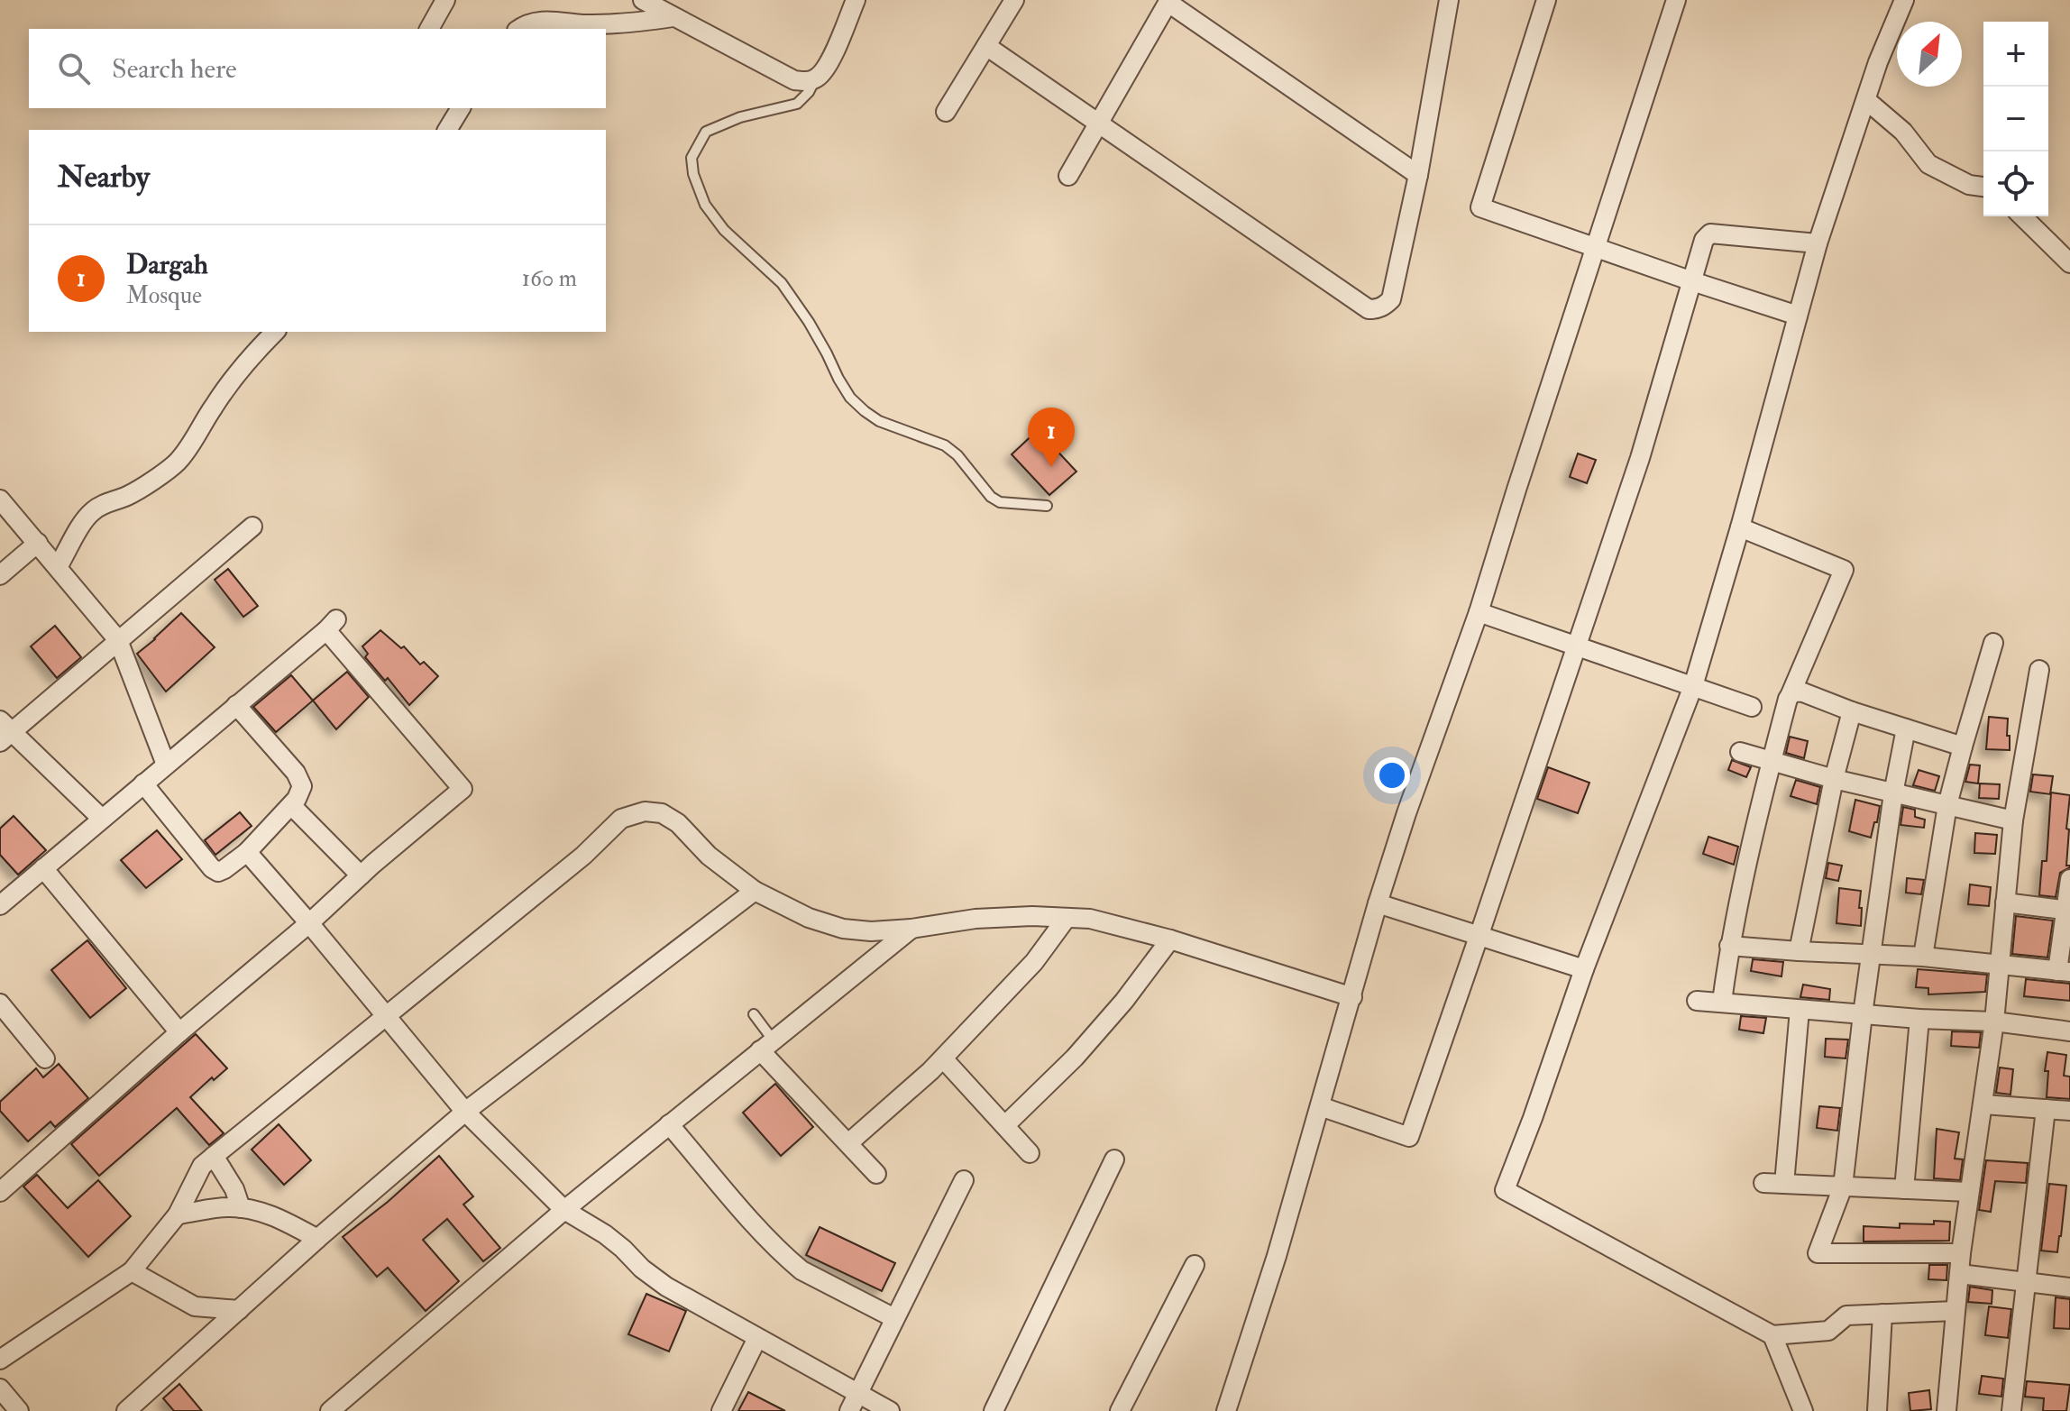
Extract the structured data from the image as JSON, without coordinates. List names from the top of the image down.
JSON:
{
  "north": "top right",
  "page": {
    "map_buttons": ["+", "−"],
    "search": "Search here",
    "heading": "Nearby",
    "list": [
      {
        "mark": "1",
        "name": "Dargah",
        "note": "Mosque",
        "value": "160 m"
      }
    ],
    "pins": "1"
  }
}
